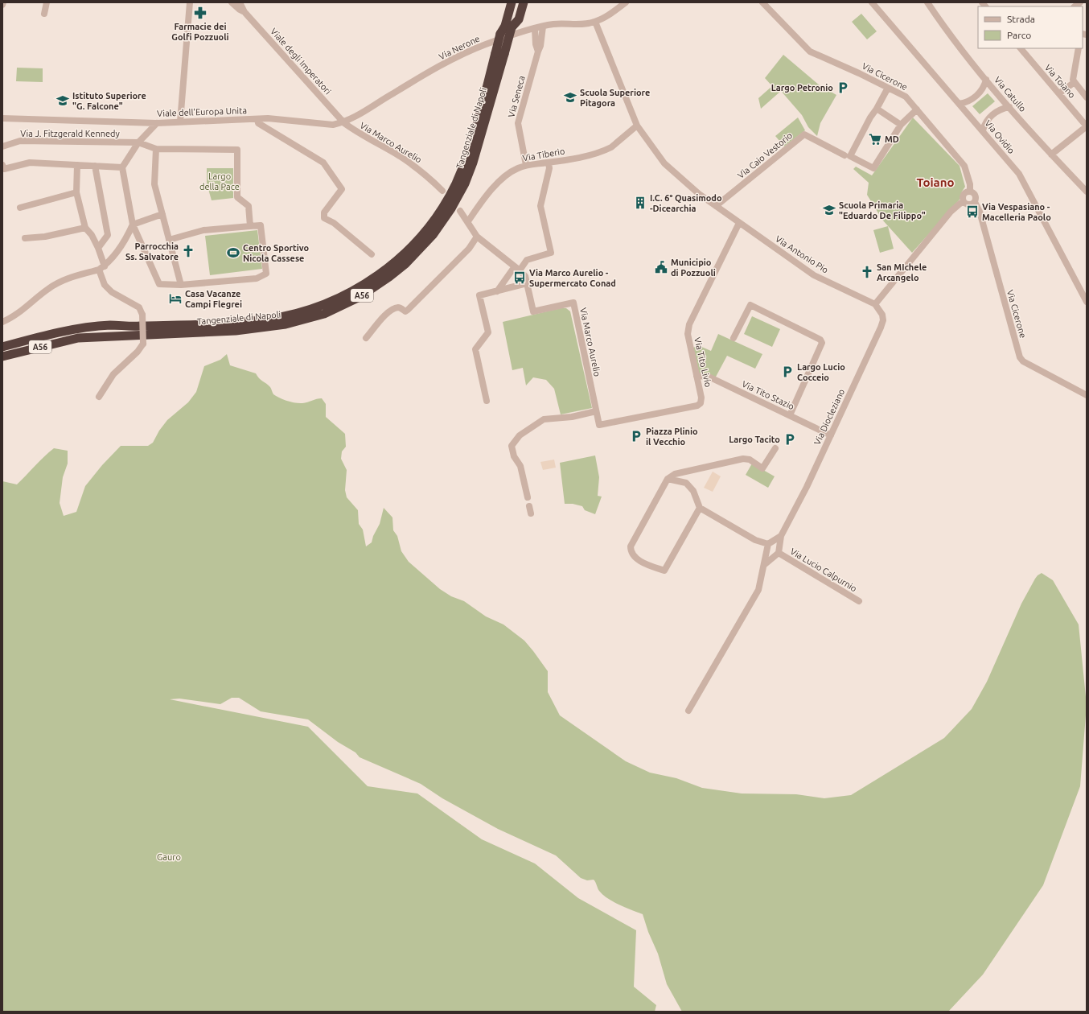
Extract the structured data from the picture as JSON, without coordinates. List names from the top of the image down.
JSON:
{
  "streets": {
    "highway": ["Tangenziale di Napoli", "A56"],
    "street": [
      "Via Nerone",
      "Viale degli Imperatori",
      "Via Cicerone",
      "Via Toiano",
      "Via Catullo",
      "Via Seneca",
      "Viale dell'Europa Unita",
      "Via J. Fitzgerald Kennedy",
      "Via Ovidio",
      "Via Marco Aurelio",
      "Via Tiberio",
      "Via Caio Vestorio",
      "Via Antonio Pio",
      "Via Tito Livio",
      "Via Tito Stazio",
      "Via Diocleziano",
      "Via Lucio Calpurnio"
    ]
  },
  "crossings": [
    ["Via Nerone", "Viale degli Imperatori"],
    ["Via Nerone", "Via Seneca"],
    ["Via Nerone", "Viale dell'Europa Unita"],
    ["Via Nerone", "Via Marco Aurelio"],
    ["Via Nerone", "Via Antonio Pio"],
    ["Viale degli Imperatori", "Viale dell'Europa Unita"],
    ["Viale degli Imperatori", "Via Marco Aurelio"],
    ["Via Seneca", "Via Tiberio"],
    ["Viale dell'Europa Unita", "Via Marco Aurelio"],
    ["Via Marco Aurelio", "Via Tiberio"],
    ["Via Marco Aurelio", "Via Tito Livio"],
    ["Via Tiberio", "Via Antonio Pio"],
    ["Via Caio Vestorio", "Via Antonio Pio"],
    ["Via Antonio Pio", "Via Tito Livio"],
    ["Via Antonio Pio", "Via Diocleziano"],
    ["Via Tito Livio", "Via Tito Stazio"],
    ["Via Tito Stazio", "Via Diocleziano"],
    ["Via Diocleziano", "Via Lucio Calpurnio"]
  ],
  "districts": ["Toiano"],
  "parks": ["Largo della Pace", "Gauro"],
  "places": {
    "pharmacy": ["Farmacie dei Golfi Pozzuoli"],
    "parking": [
      "Largo Petronio",
      "Largo Lucio Cocceio",
      "Piazza Plinio il Vecchio",
      "Largo Tacito"
    ],
    "school or university": ["Scuola Superiore Pitagora", "Istituto Superiore \"G. Falcone\"", "Scuola Primaria \"Eduardo De Filippo\""],
    "supermarket": ["MD"],
    "building": ["I.C. 6° Quasimodo -Dicearchia"],
    "bus stop": ["Via Vespasiano - Macelleria Paolo", "Via Marco Aurelio - Supermercato Conad"],
    "church": ["Parrocchia Ss. Salvatore", "San MIchele Arcangelo"],
    "sports": ["Centro Sportivo Nicola Cassese"],
    "public building": ["Municipio di Pozzuoli"],
    "hotel": ["Casa Vacanze Campi Flegrei"]
  },
  "legend": ["Strada", "Parco"]
}
